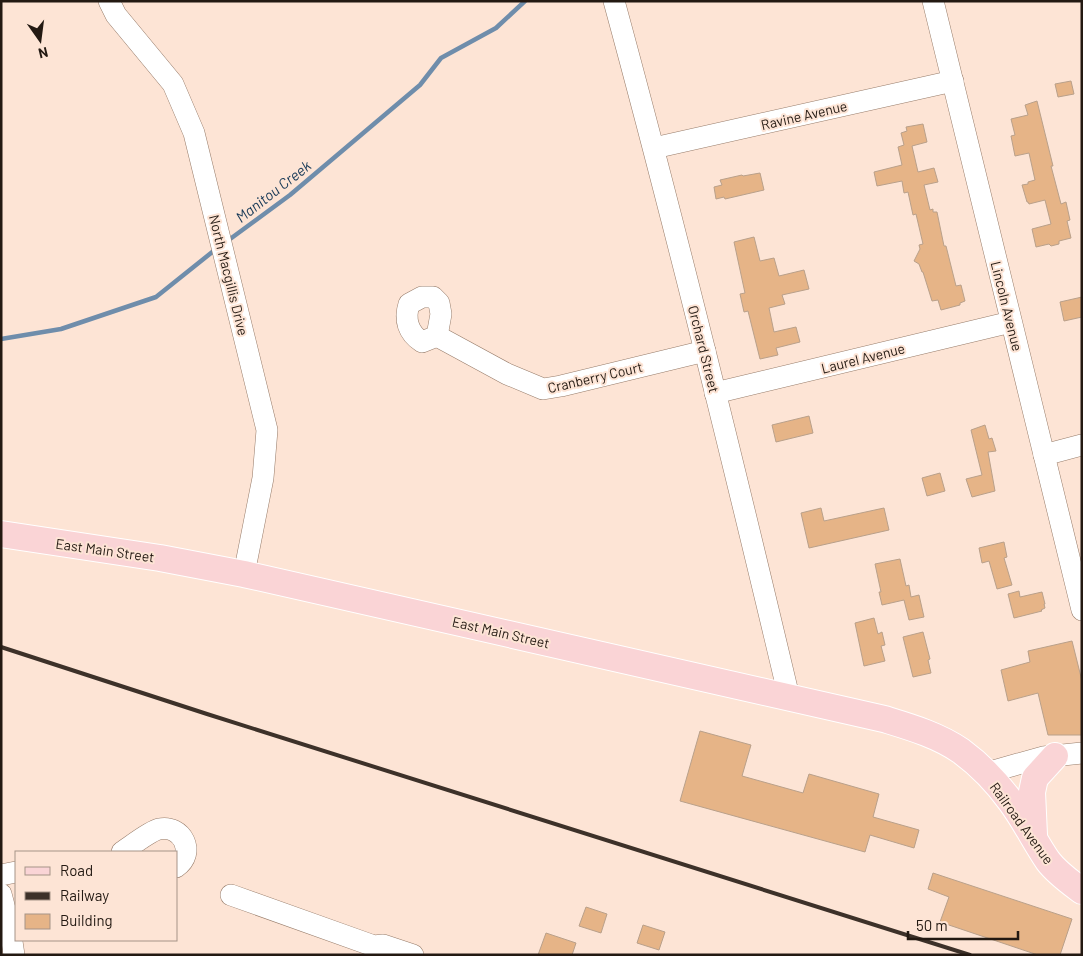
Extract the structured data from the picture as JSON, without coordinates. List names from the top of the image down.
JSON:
{
  "streets": {
    "main road": ["East Main Street", "Railroad Avenue"],
    "street": [
      "Ravine Avenue",
      "North Macgillis Drive",
      "Lincoln Avenue",
      "Orchard Street",
      "Laurel Avenue",
      "Cranberry Court"
    ]
  },
  "crossings": [
    ["Ravine Avenue", "Lincoln Avenue"],
    ["Ravine Avenue", "Orchard Street"],
    ["North Macgillis Drive", "East Main Street"],
    ["Lincoln Avenue", "Laurel Avenue"],
    ["Orchard Street", "Laurel Avenue"],
    ["Orchard Street", "Cranberry Court"],
    ["Orchard Street", "East Main Street"],
    ["East Main Street", "Railroad Avenue"]
  ],
  "water": ["Manitou Creek"],
  "legend": ["Road", "Railway", "Building"],
  "scale_bar": "50 m",
  "north": "bottom"
}
